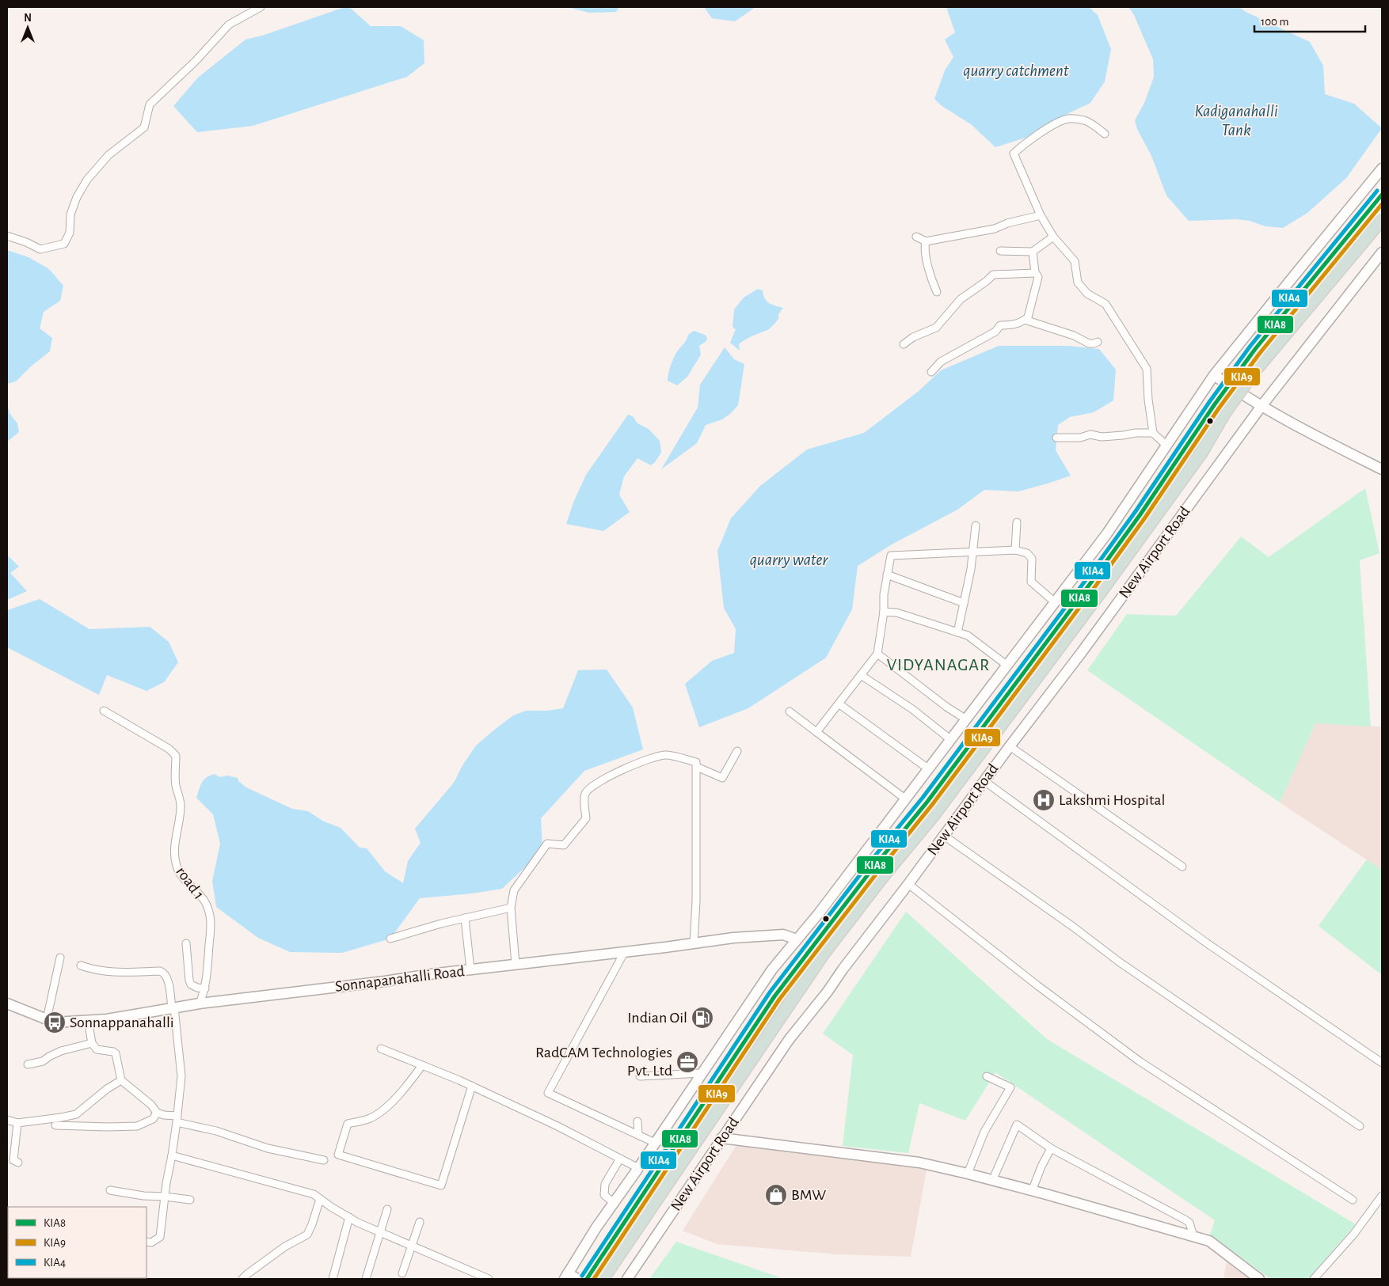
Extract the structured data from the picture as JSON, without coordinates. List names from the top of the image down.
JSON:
{
  "streets": {
    "street": ["New Airport Road", "road 1", "Sonnapanahalli Road"]
  },
  "crossings": [
    ["road 1", "Sonnapanahalli Road"]
  ],
  "districts": ["VIDYANAGAR"],
  "water": ["quarry catchment", "Kadiganahalli Tank", "quarry water"],
  "places": {
    "hospital": ["Lakshmi Hospital"],
    "fuel station": ["Indian Oil"],
    "bus stop": ["Sonnappanahalli"],
    "office": ["RadCAM Technologies Pvt. Ltd"],
    "shop": ["BMW"]
  },
  "lines": ["transit line KIA4", "transit line KIA8", "transit line KIA9"],
  "legend": ["KIA8", "KIA9", "KIA4"],
  "scale_bar": "100 m",
  "north": "top"
}
